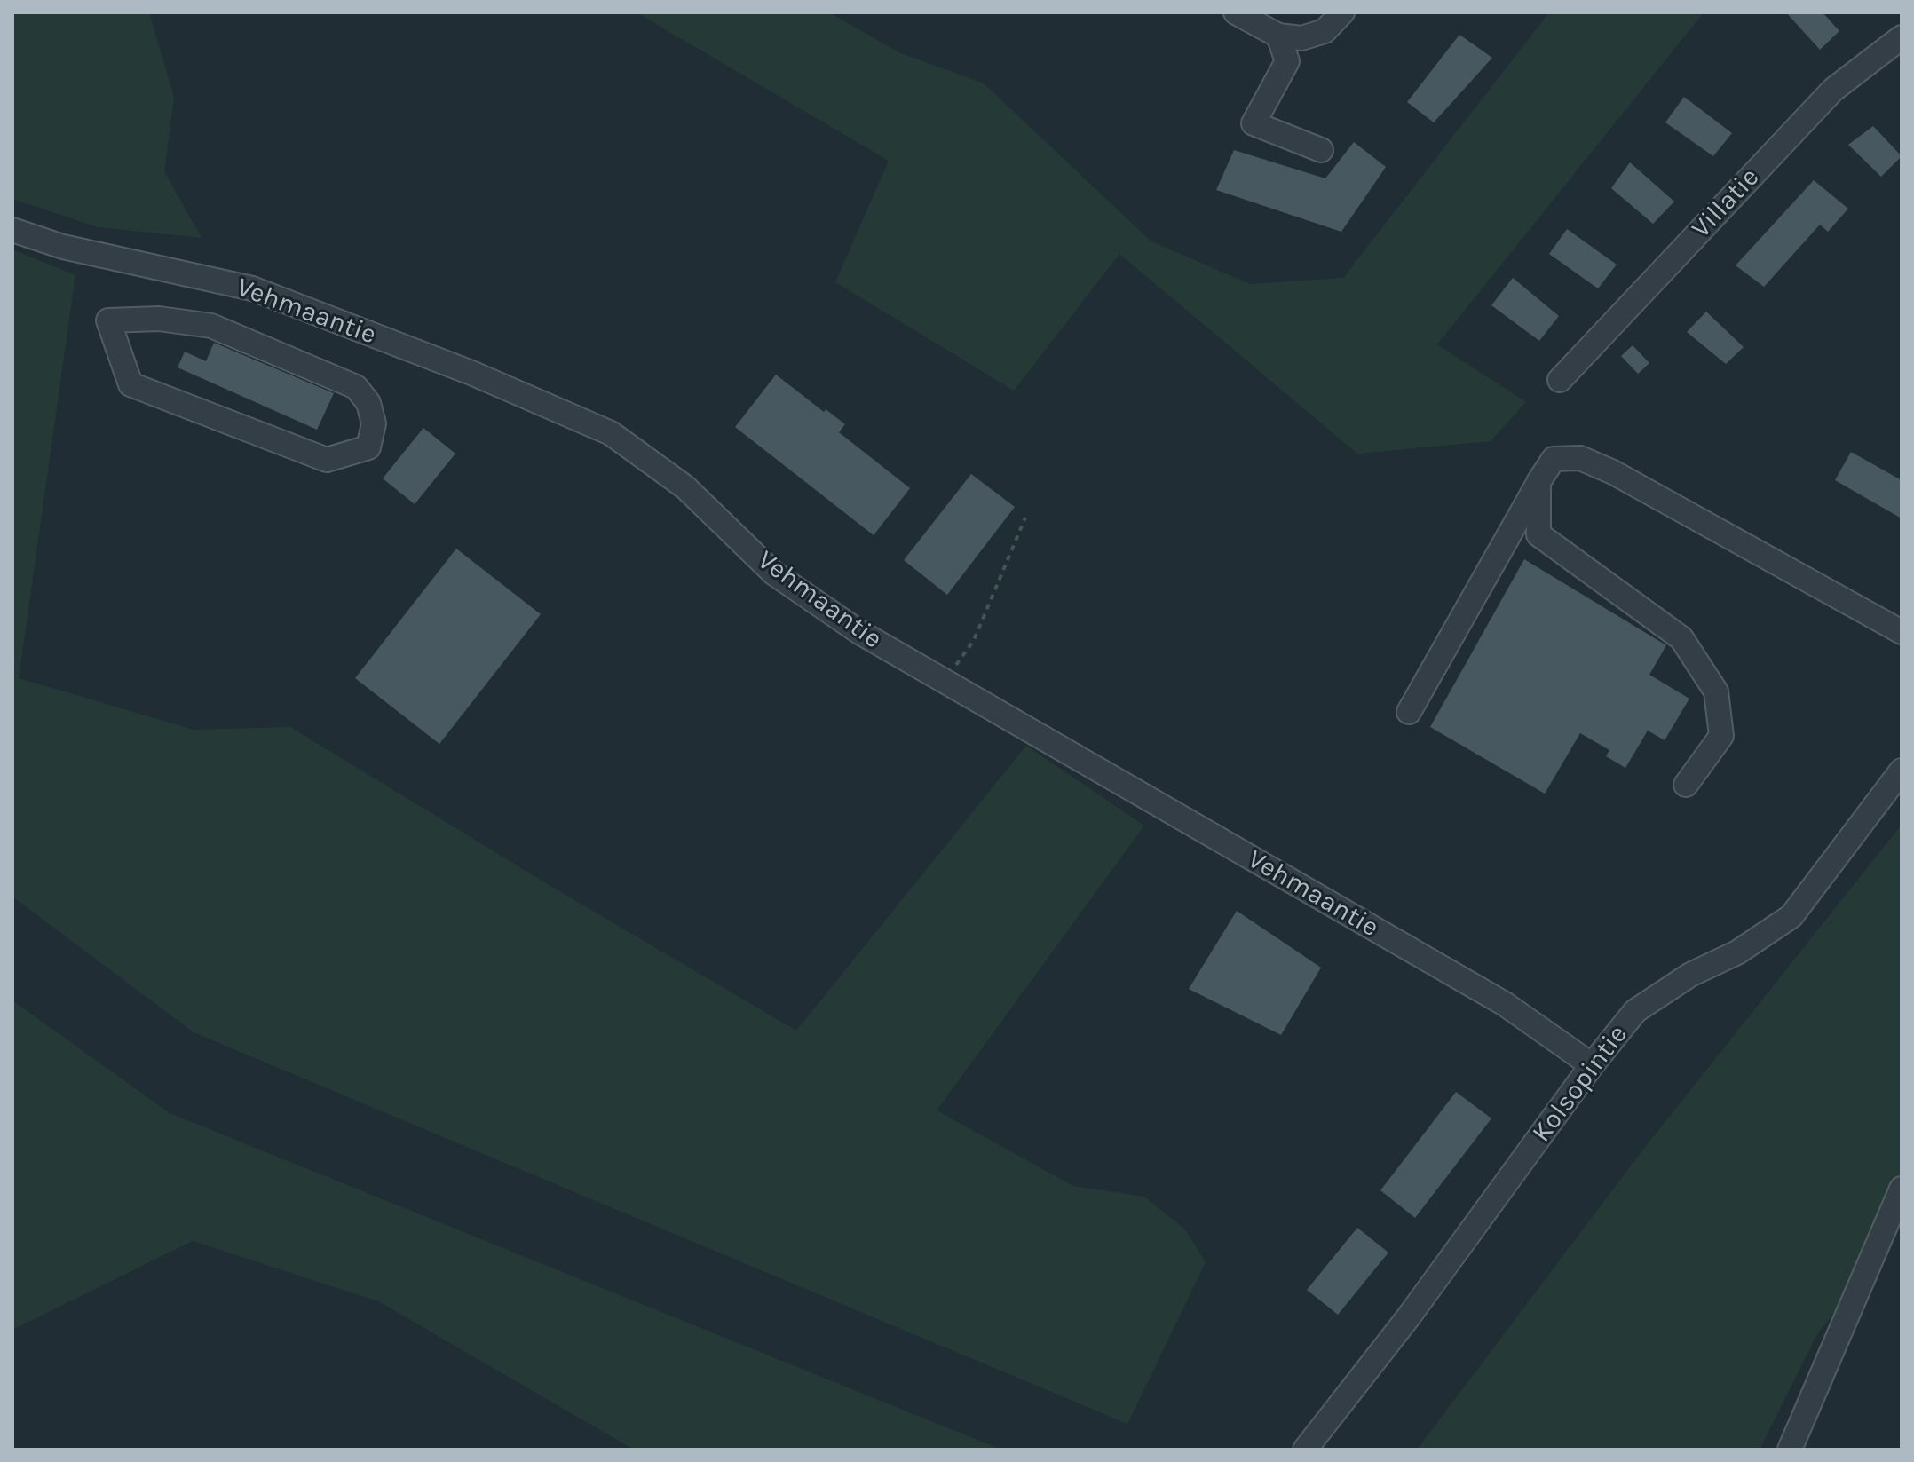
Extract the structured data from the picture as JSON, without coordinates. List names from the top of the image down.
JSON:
{
  "streets": {
    "street": ["Villatie", "Vehmaantie", "Kolsopintie"]
  },
  "crossings": [
    ["Vehmaantie", "Kolsopintie"]
  ]
}
